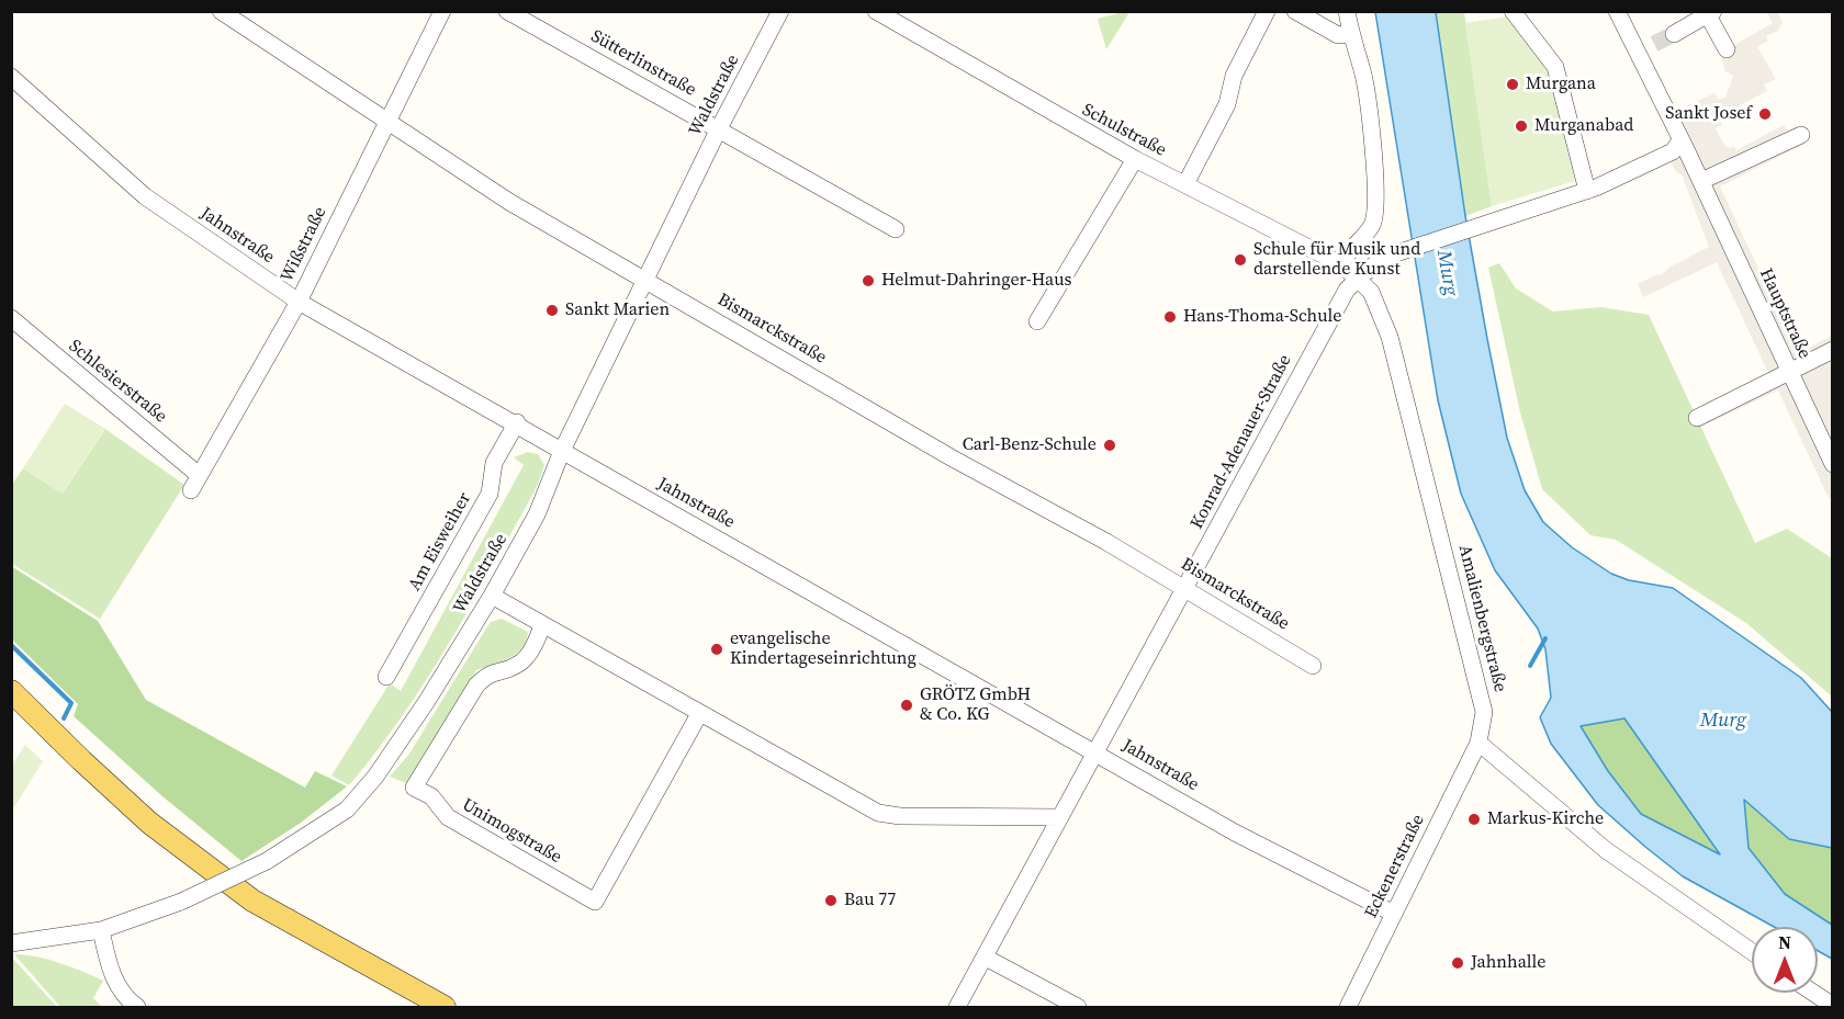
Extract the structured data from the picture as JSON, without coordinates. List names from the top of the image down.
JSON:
{
  "streets": {
    "street": [
      "Sütterlinstraße",
      "Waldstraße",
      "Schulstraße",
      "Jahnstraße",
      "Wißstraße",
      "Hauptstraße",
      "Bismarckstraße",
      "Schlesierstraße",
      "Konrad-Adenauer-Straße",
      "Am Eisweiher",
      "Amalienbergstraße",
      "Unimogstraße",
      "Eckenerstraße"
    ]
  },
  "crossings": [
    ["Sütterlinstraße", "Waldstraße"],
    ["Waldstraße", "Jahnstraße"],
    ["Waldstraße", "Bismarckstraße"],
    ["Schulstraße", "Konrad-Adenauer-Straße"],
    ["Schulstraße", "Amalienbergstraße"],
    ["Jahnstraße", "Wißstraße"],
    ["Jahnstraße", "Konrad-Adenauer-Straße"],
    ["Jahnstraße", "Am Eisweiher"],
    ["Jahnstraße", "Eckenerstraße"],
    ["Wißstraße", "Bismarckstraße"],
    ["Wißstraße", "Schlesierstraße"],
    ["Hauptstraße", "Konrad-Adenauer-Straße"],
    ["Bismarckstraße", "Konrad-Adenauer-Straße"],
    ["Konrad-Adenauer-Straße", "Amalienbergstraße"],
    ["Amalienbergstraße", "Eckenerstraße"]
  ],
  "water": ["Murg"],
  "places": [
    "Murgana",
    "Sankt Josef",
    "Murganabad",
    "Schule für Musik und darstellende Kunst",
    "Helmut-Dahringer-Haus",
    "Sankt Marien",
    "Hans-Thoma-Schule",
    "Carl-Benz-Schule",
    "evangelische Kindertageseinrichtung",
    "GRÖTZ GmbH & Co. KG",
    "Markus-Kirche",
    "Bau 77",
    "Jahnhalle"
  ],
  "north": "top"
}
